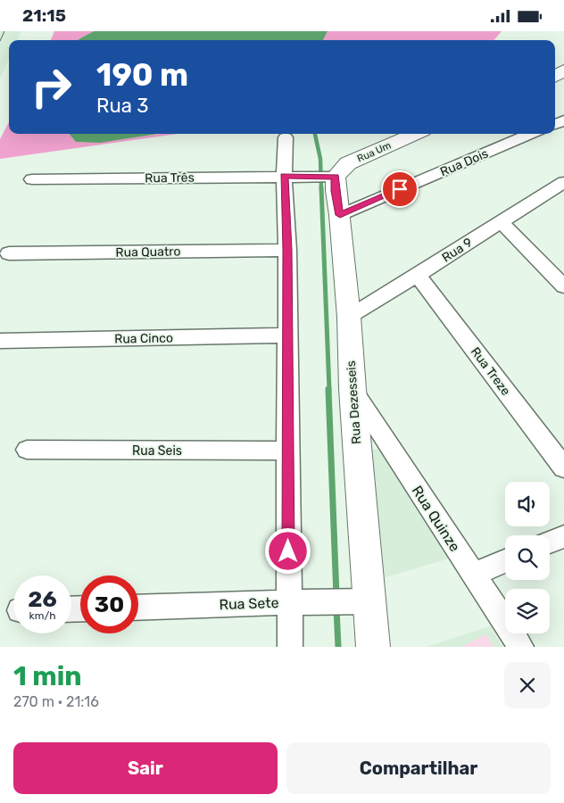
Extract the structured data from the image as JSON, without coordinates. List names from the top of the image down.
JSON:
{
  "streets": {
    "street": [
      "Rua Um",
      "Rua Dois",
      "Rua Três",
      "Rua 9",
      "Rua Quatro",
      "Rua Cinco",
      "Rua Treze",
      "Rua Dezesseis",
      "Rua Seis",
      "Rua Quinze",
      "Rua Sete"
    ]
  },
  "crossings": [
    ["Rua Um", "Rua Três"],
    ["Rua Um", "Rua Dezesseis"],
    ["Rua Dois", "Rua Dezesseis"],
    ["Rua Três", "Rua Dezesseis"],
    ["Rua 9", "Rua Treze"],
    ["Rua 9", "Rua Dezesseis"],
    ["Rua Dezesseis", "Rua Quinze"],
    ["Rua Dezesseis", "Rua Sete"]
  ],
  "page": {
    "status": "21:15",
    "turn": ["190 m", "Rua 3"],
    "speed": "26 km/h",
    "limit": "30",
    "heading": ["1 min", "270 m · 21:16"],
    "buttons": ["Sair", "Compartilhar"]
  }
}
